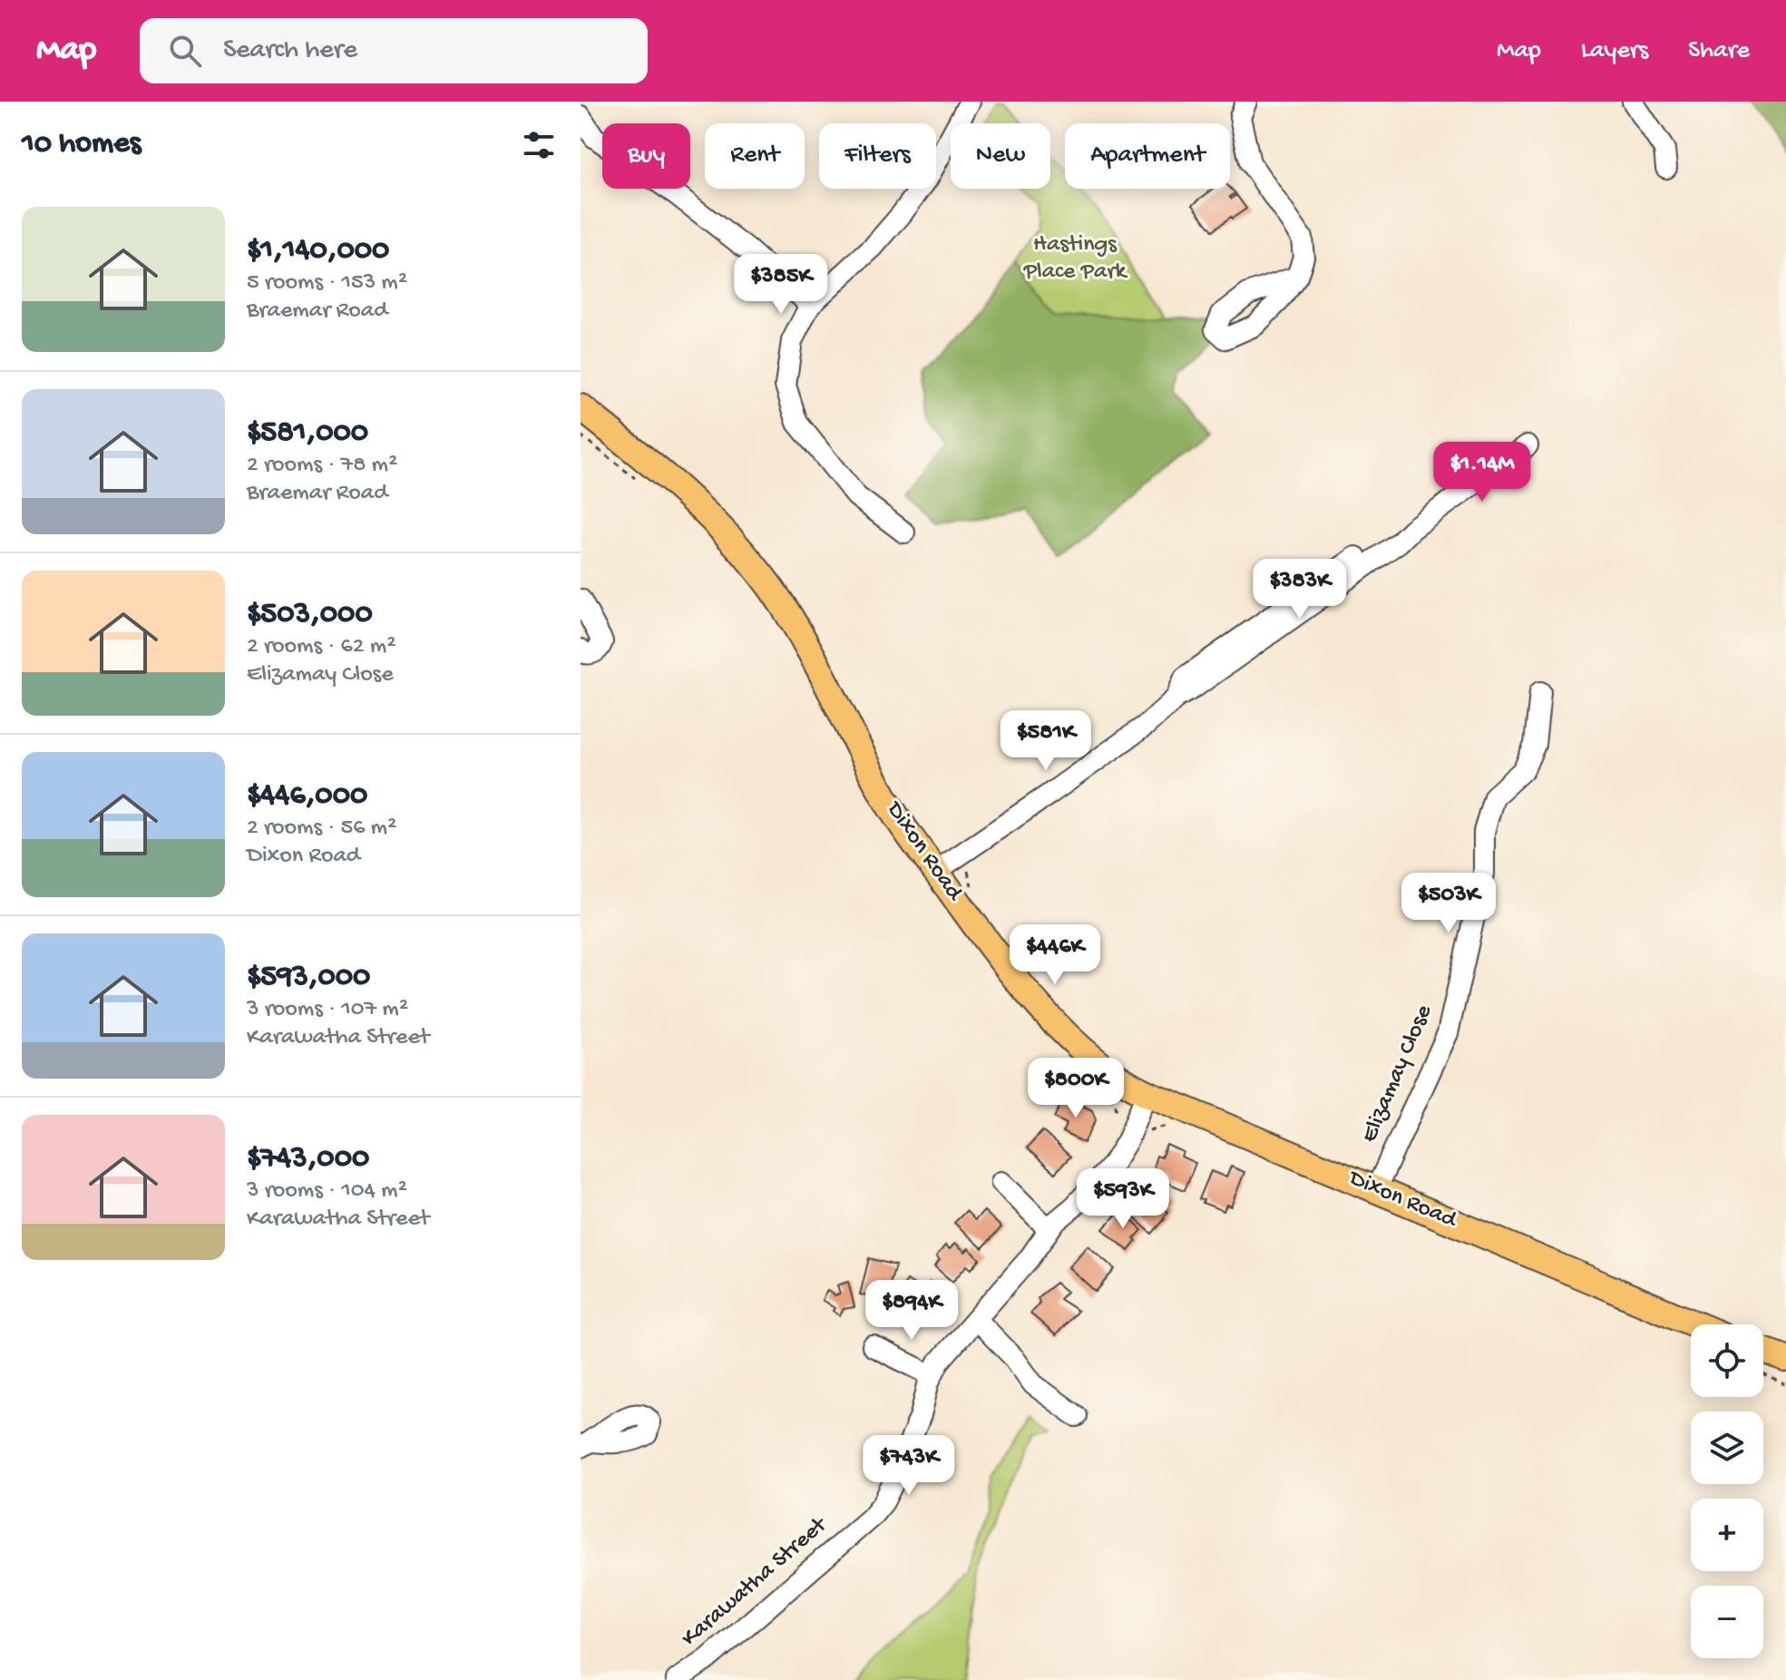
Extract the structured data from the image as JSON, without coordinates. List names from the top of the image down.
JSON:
{
  "streets": {
    "main road": ["Dixon Road"],
    "street": ["Elizamay Close", "Karawatha Street"]
  },
  "crossings": [
    ["Dixon Road", "Elizamay Close"],
    ["Dixon Road", "Karawatha Street"]
  ],
  "parks": ["Hastings Place Park"],
  "page": {
    "header": "Map",
    "search": "Search here",
    "nav": ["Map", "Layers", "Share"],
    "heading": "10 homes",
    "chip": [
      "Buy",
      "Rent",
      "Filters",
      "New",
      "Apartment"
    ],
    "list": [
      {
        "name": "$1,140,000",
        "note": "5 rooms · 153 m² · Braemar Road"
      },
      {
        "name": "$581,000",
        "note": "2 rooms · 78 m² · Braemar Road"
      },
      {
        "name": "$503,000",
        "note": "2 rooms · 62 m² · Elizamay Close"
      },
      {
        "name": "$446,000",
        "note": "2 rooms · 56 m² · Dixon Road"
      },
      {
        "name": "$593,000",
        "note": "3 rooms · 107 m² · Karawatha Street"
      },
      {
        "name": "$743,000",
        "note": "3 rooms · 104 m² · Karawatha Street"
      }
    ],
    "price": [
      "$385K",
      "$1.14M",
      "$383K",
      "$581K",
      "$503K",
      "$446K",
      "$800K",
      "$593K",
      "$894K",
      "$743K"
    ],
    "map_buttons": ["+", "−"]
  }
}
